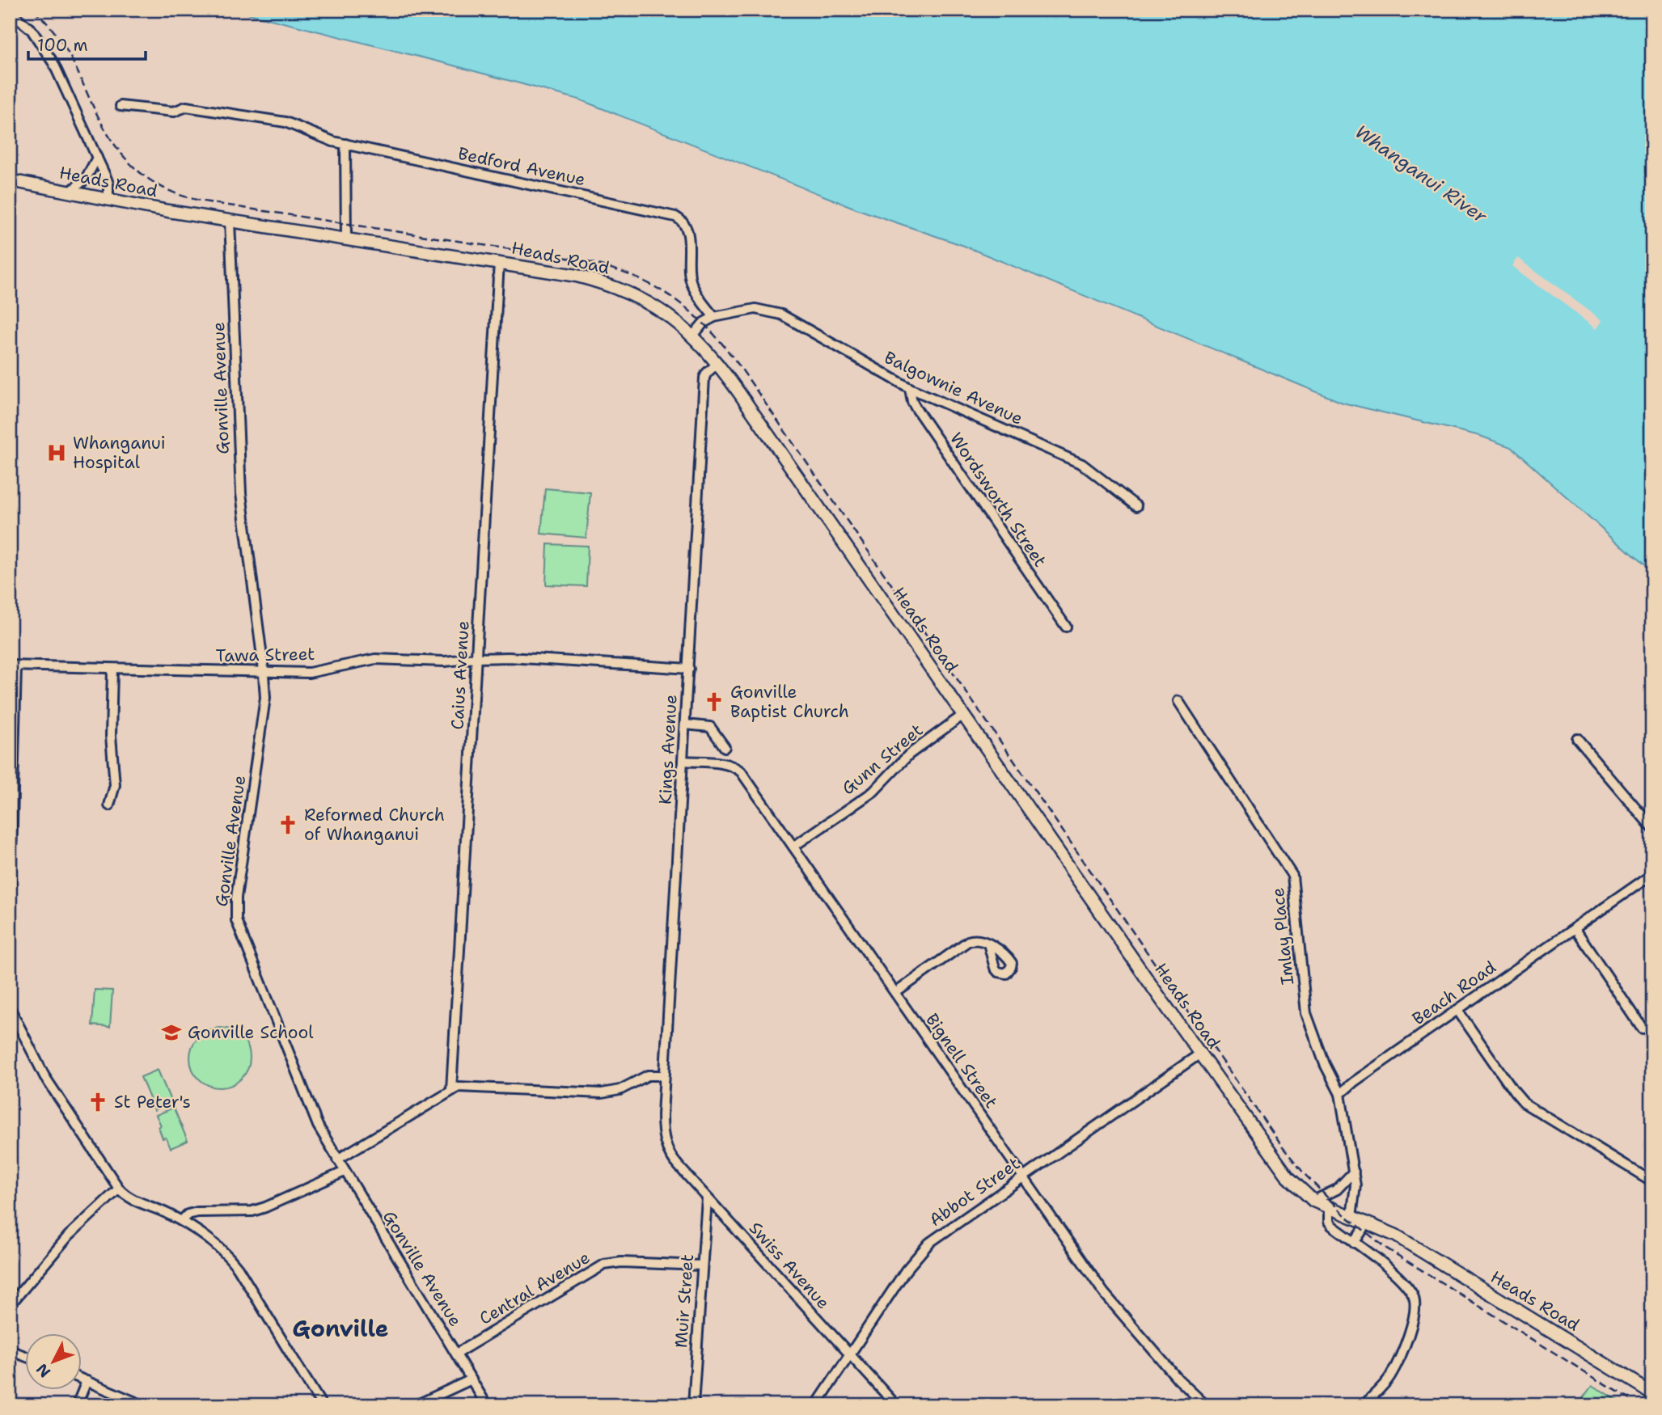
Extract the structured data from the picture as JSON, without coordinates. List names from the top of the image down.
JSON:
{
  "streets": {
    "main road": ["Heads Road"],
    "street": [
      "Bedford Avenue",
      "Gonville Avenue",
      "Balgownie Avenue",
      "Wordsworth Street",
      "Tawa Street",
      "Caius Avenue",
      "Kings Avenue",
      "Gunn Street",
      "Imlay Place",
      "Beach Road",
      "Bignell Street",
      "Abbot Street",
      "Swiss Avenue",
      "Central Avenue",
      "Muir Street"
    ]
  },
  "crossings": [
    ["Bedford Avenue", "Balgownie Avenue"],
    ["Heads Road", "Gonville Avenue"],
    ["Heads Road", "Balgownie Avenue"],
    ["Heads Road", "Caius Avenue"],
    ["Heads Road", "Kings Avenue"],
    ["Heads Road", "Gunn Street"],
    ["Heads Road", "Abbot Street"],
    ["Gonville Avenue", "Tawa Street"],
    ["Gonville Avenue", "Central Avenue"],
    ["Balgownie Avenue", "Wordsworth Street"],
    ["Tawa Street", "Caius Avenue"],
    ["Tawa Street", "Kings Avenue"],
    ["Kings Avenue", "Bignell Street"],
    ["Kings Avenue", "Swiss Avenue"],
    ["Gunn Street", "Bignell Street"],
    ["Imlay Place", "Beach Road"],
    ["Bignell Street", "Abbot Street"],
    ["Abbot Street", "Swiss Avenue"],
    ["Swiss Avenue", "Muir Street"],
    ["Central Avenue", "Muir Street"]
  ],
  "districts": ["Gonville"],
  "water": ["Whanganui River"],
  "places": {
    "hospital": ["Whanganui Hospital"],
    "church": ["Gonville Baptist Church", "Reformed Church of Whanganui", "St Peter's"],
    "school or university": ["Gonville School"]
  },
  "scale_bar": "100 m",
  "north": "bottom left"
}
